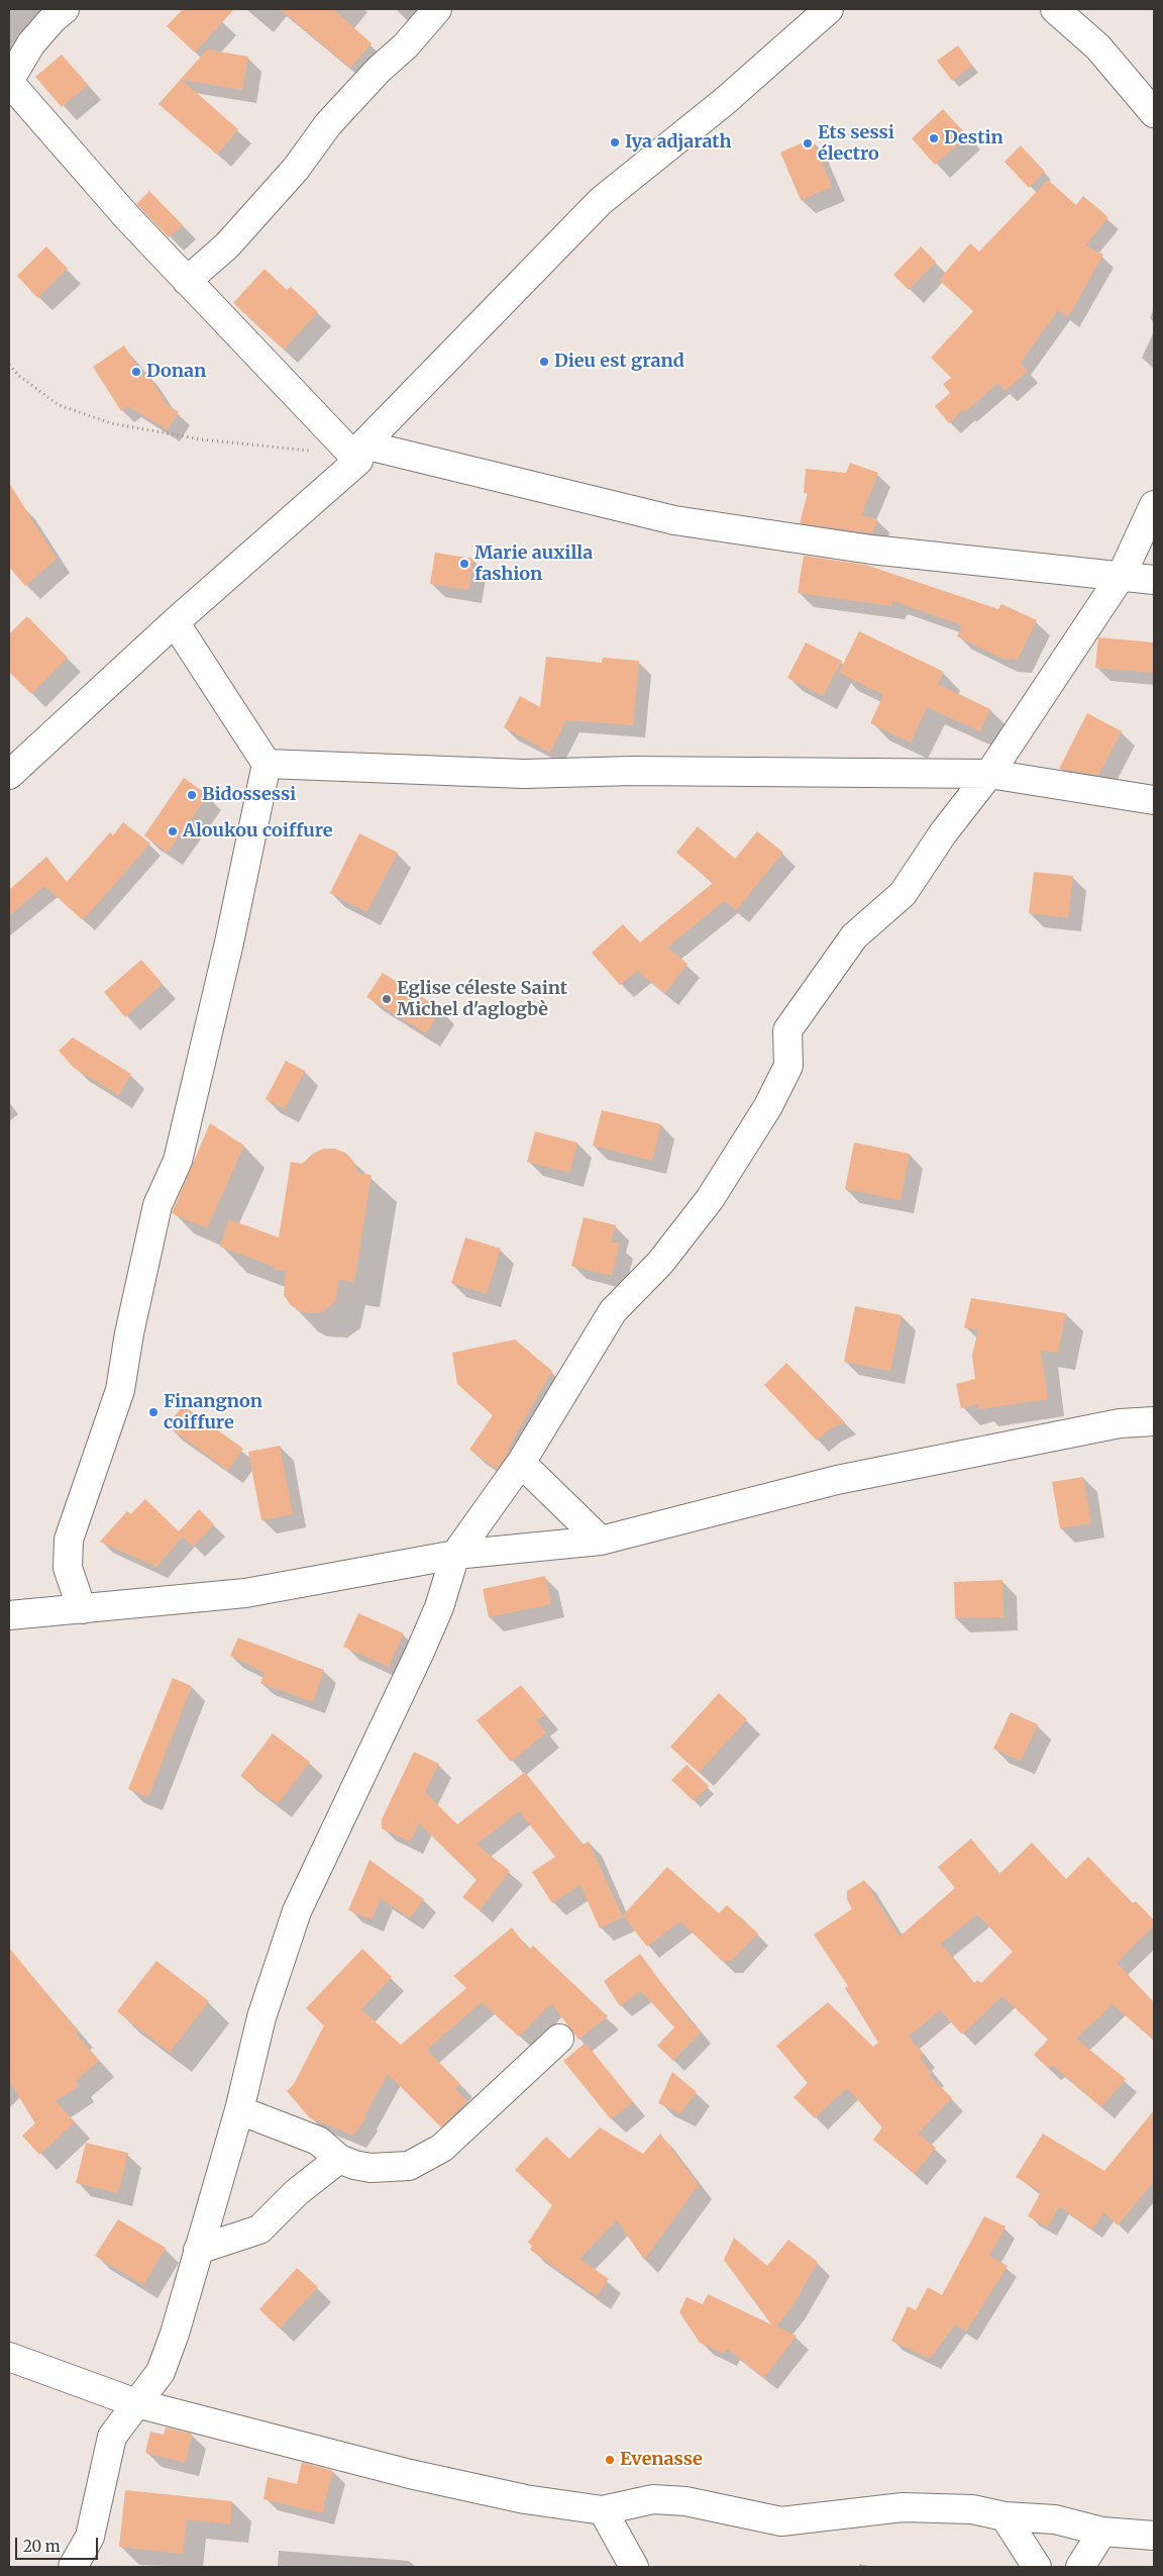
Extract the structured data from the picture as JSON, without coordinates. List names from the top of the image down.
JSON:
{
  "places": [
    "Destin",
    "Iya adjarath",
    "Ets sessi électro",
    "Dieu est grand",
    "Donan",
    "Marie auxilla fashion",
    "Bidossessi",
    "Aloukou coiffure",
    "Eglise céleste Saint Michel d'aglogbè",
    "Finangnon coiffure",
    "Evenasse"
  ],
  "scale_bar": "20 m"
}
